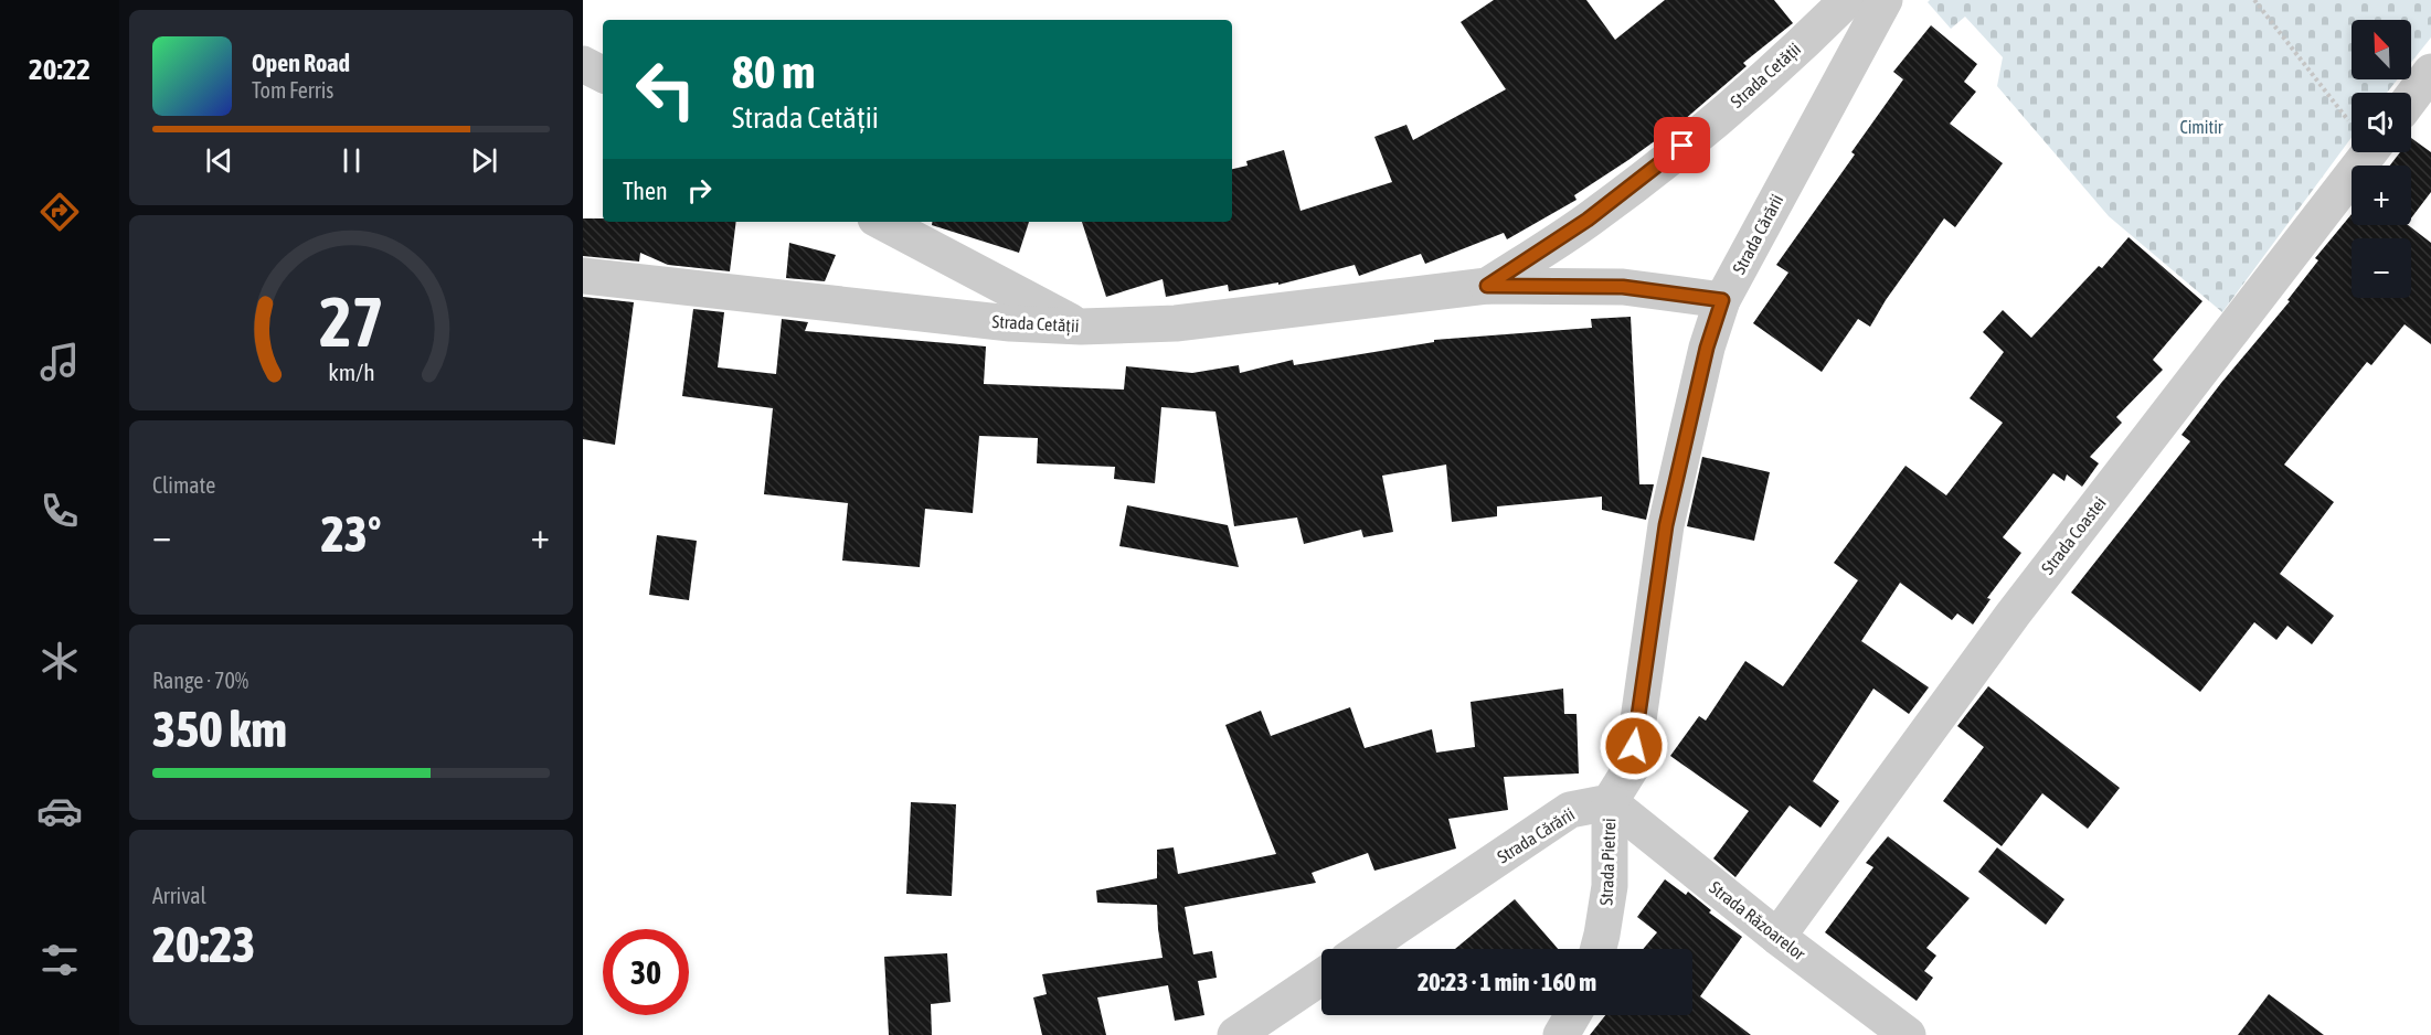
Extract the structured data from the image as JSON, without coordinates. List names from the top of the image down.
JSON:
{
  "streets": {
    "street": [
      "Strada Cetății",
      "Strada Cărării",
      "Strada Coastei",
      "Strada Pietrei",
      "Strada Răzoarelor"
    ]
  },
  "crossings": [
    ["Strada Cetății", "Strada Cărării"],
    ["Strada Cărării", "Strada Pietrei"],
    ["Strada Cărării", "Strada Răzoarelor"],
    ["Strada Coastei", "Strada Răzoarelor"],
    ["Strada Pietrei", "Strada Răzoarelor"]
  ],
  "parks": ["Cimitir"],
  "north": "top left",
  "page": {
    "tabs": "20:22",
    "map_buttons": ["+", "−"],
    "turn": ["80 m", "Strada Cetății"],
    "song": ["Open Road", "Tom Ferris"],
    "then": "Then",
    "tile": [
      "Climate",
      ["Range · 70%", "350 km"],
      ["Arrival", "20:23"]
    ],
    "heat": ["−", "23°", "+"],
    "limit": "30",
    "trip": "20:23 · 1 min · 160 m",
    "gauge": ["27", "km/h"]
  }
}
